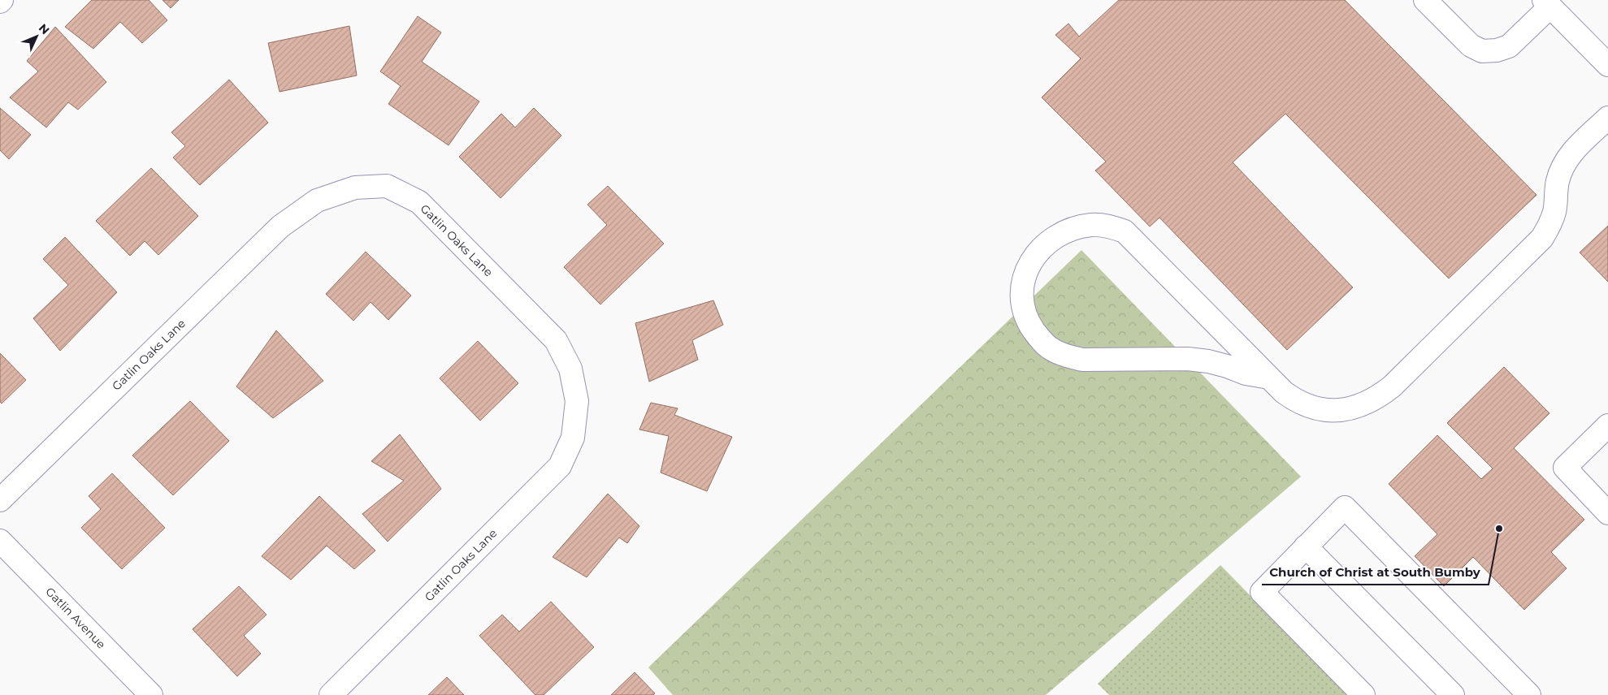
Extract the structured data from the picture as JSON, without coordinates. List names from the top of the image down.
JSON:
{
  "streets": {
    "street": ["Gatlin Oaks Lane", "Gatlin Avenue"]
  },
  "places": ["Church of Christ at South Bumby"],
  "north": "top right"
}
